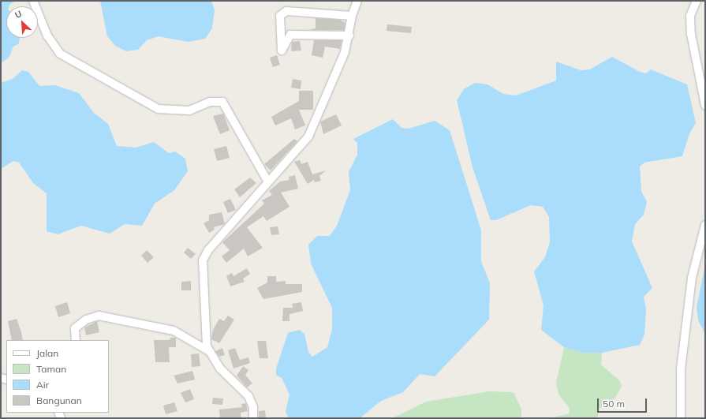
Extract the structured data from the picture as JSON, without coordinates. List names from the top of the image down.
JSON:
{
  "legend": [
    "Jalan",
    "Taman",
    "Air",
    "Bangunan"
  ],
  "scale_bar": "50 m",
  "north": "top left"
}
